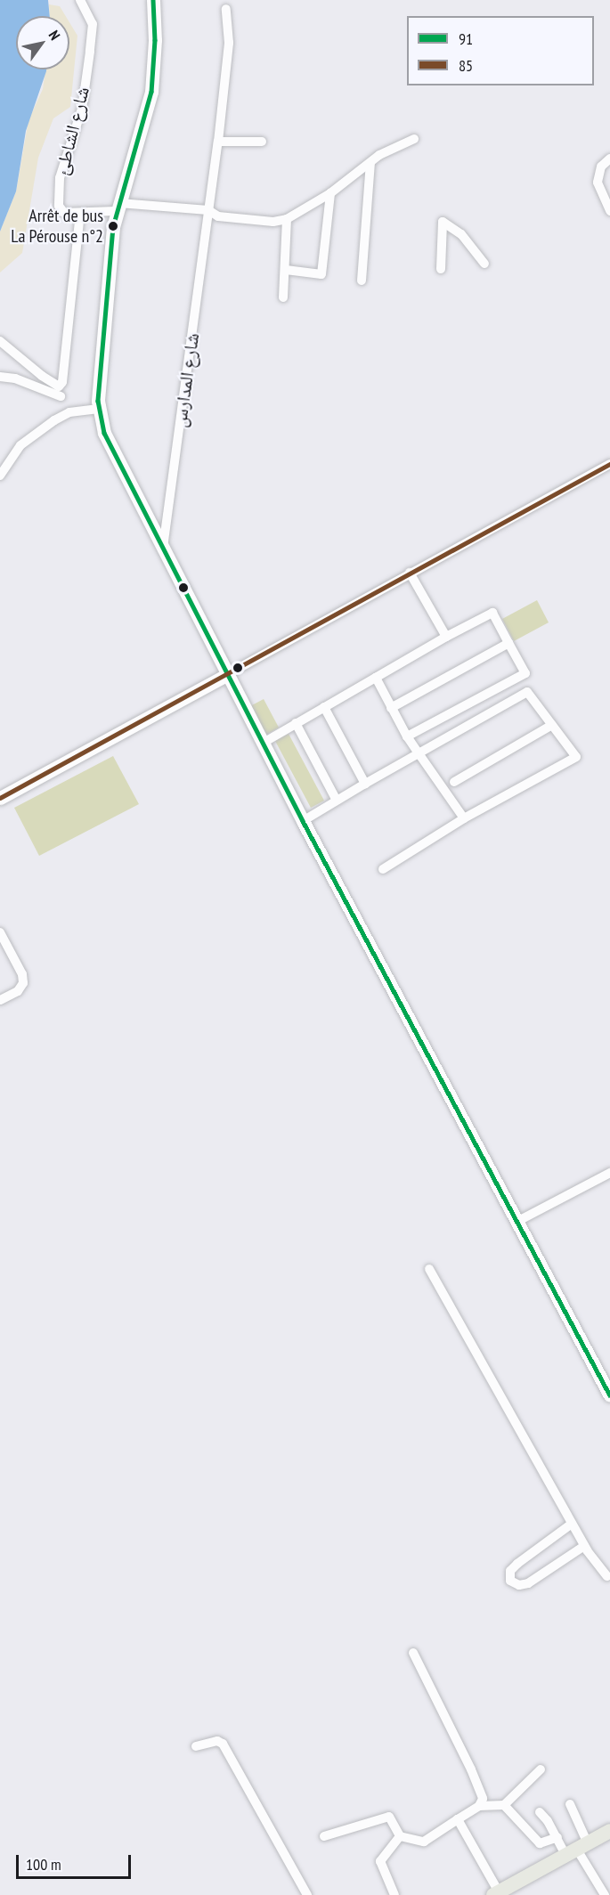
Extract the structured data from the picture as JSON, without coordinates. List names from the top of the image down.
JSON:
{
  "streets": {
    "street": ["شارع الشاطئ", "شارع المدارس"]
  },
  "crossings": [
    ["شارع الشاطئ", "شارع المدارس"]
  ],
  "places": ["Arrêt de bus La Pérouse n°2"],
  "lines": ["transit line 91", "transit line 85"],
  "legend": ["91", "85"],
  "scale_bar": "100 m",
  "north": "top right"
}
